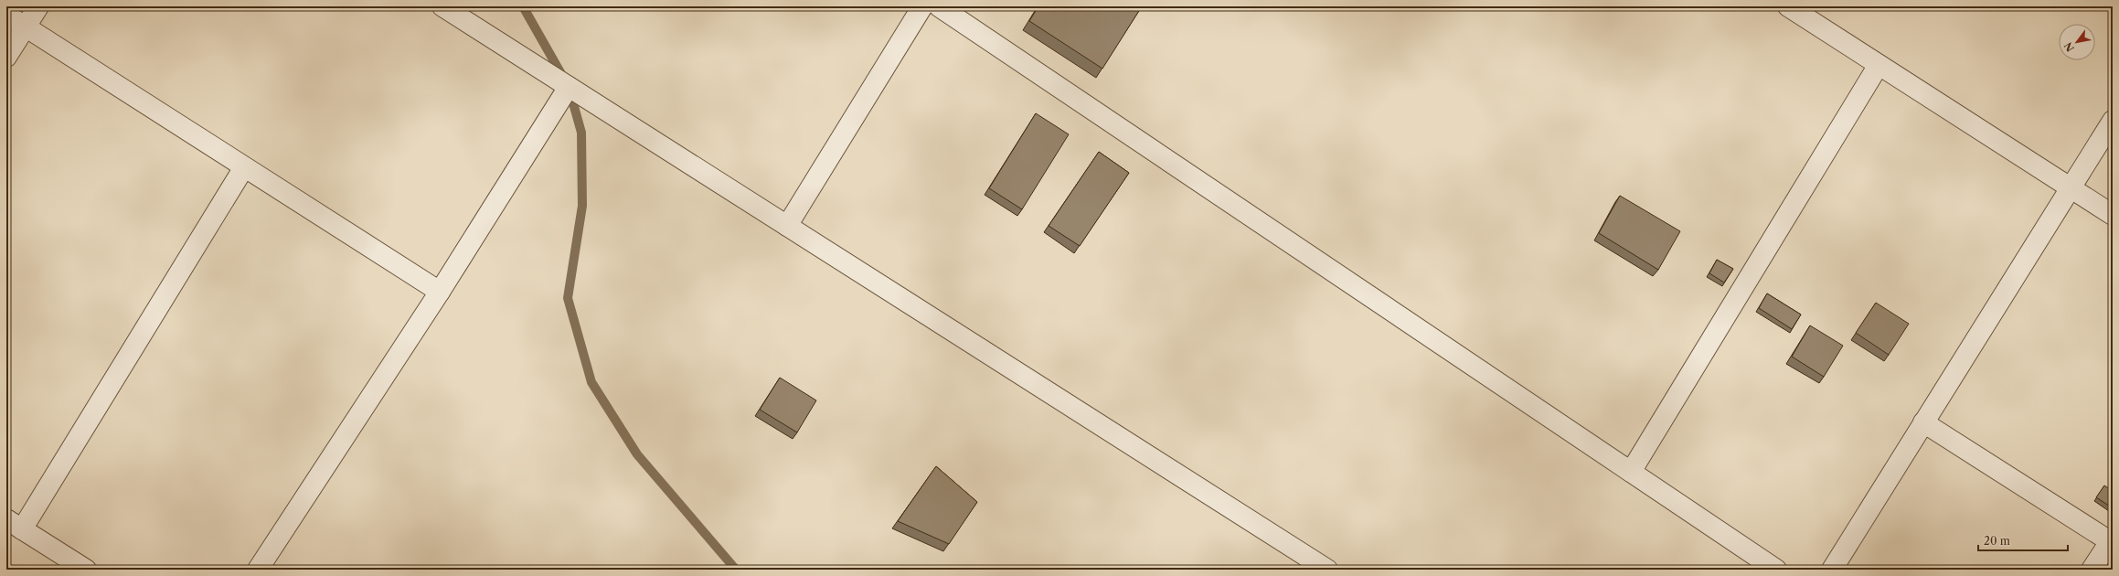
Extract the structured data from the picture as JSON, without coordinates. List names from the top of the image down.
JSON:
{
  "scale_bar": "20 m",
  "north": "bottom left"
}
